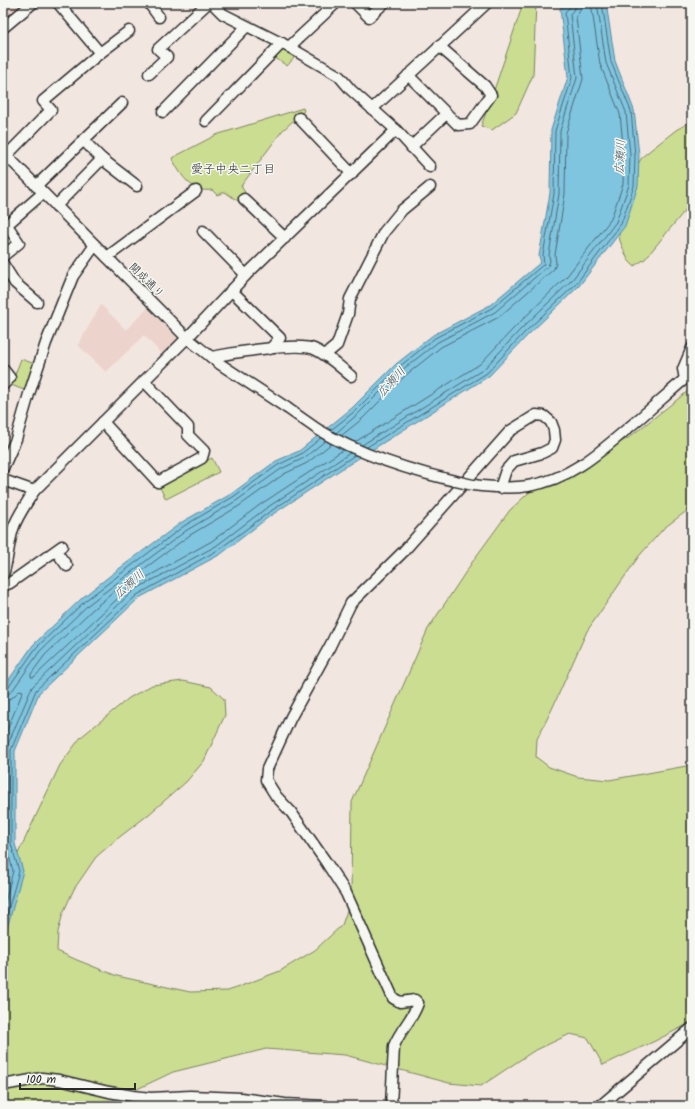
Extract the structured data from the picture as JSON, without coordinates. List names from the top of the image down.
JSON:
{
  "streets": {
    "street": ["開成通り"]
  },
  "districts": ["愛子中央二丁目"],
  "water": ["広瀬川"],
  "scale_bar": "100 m"
}
